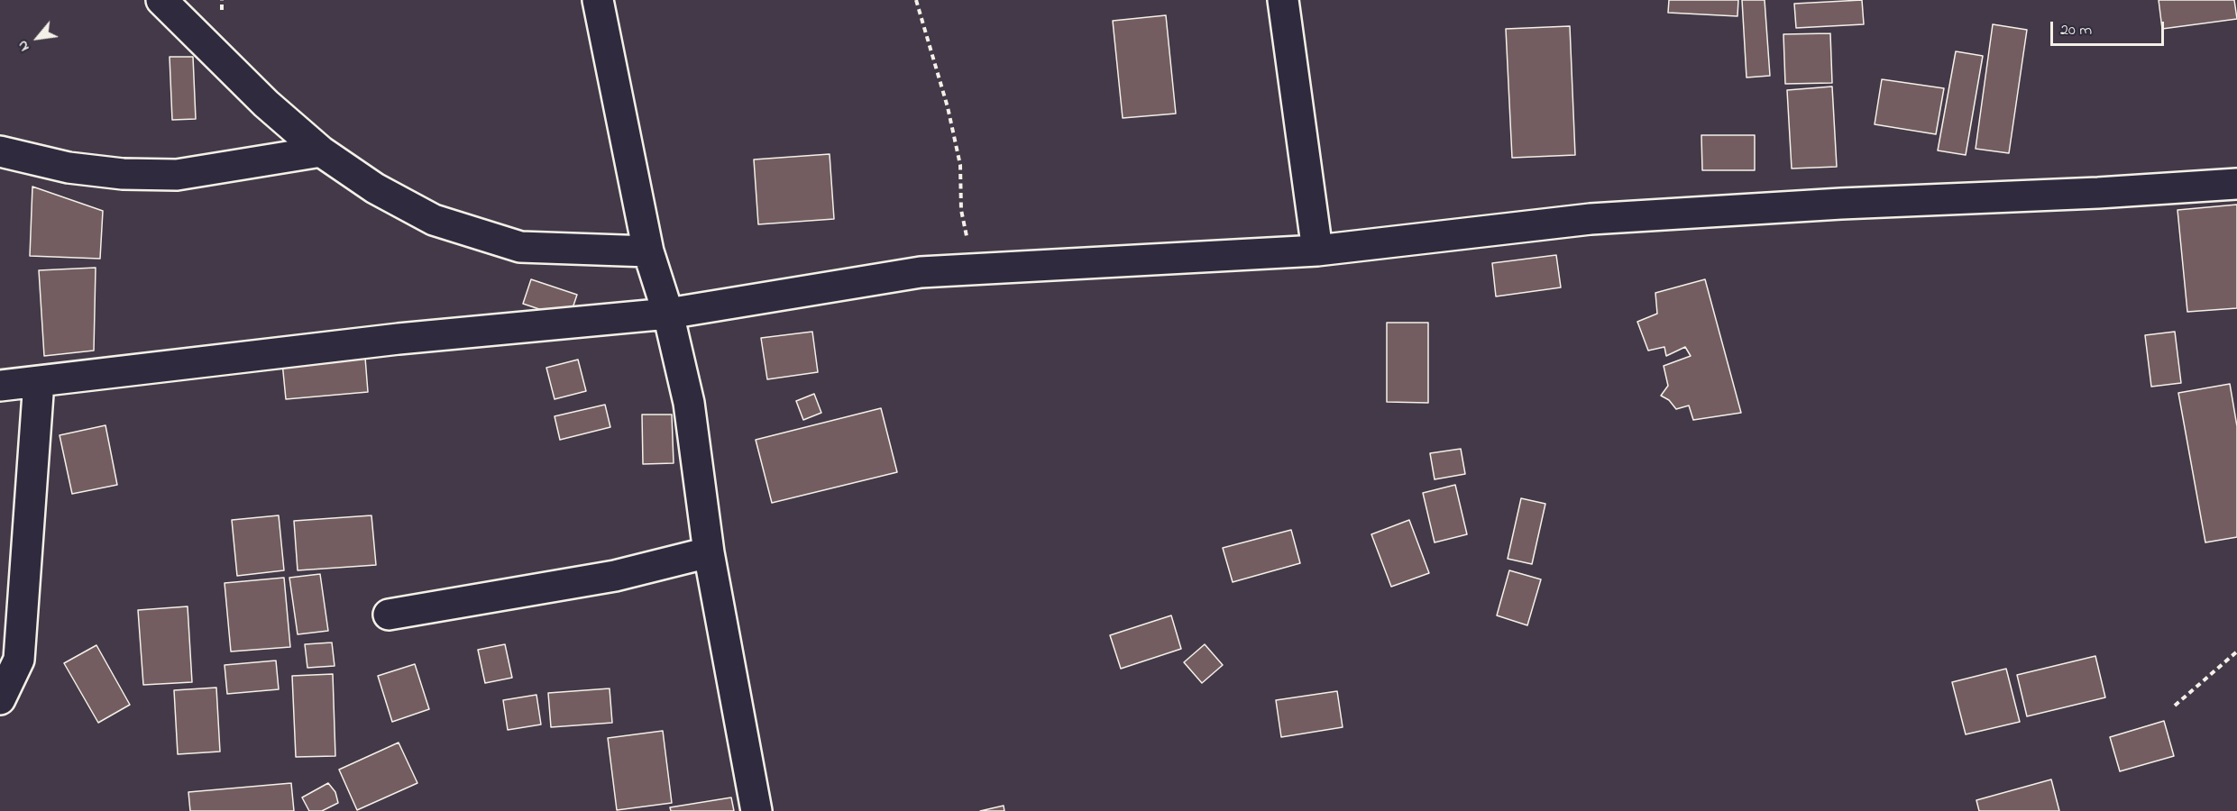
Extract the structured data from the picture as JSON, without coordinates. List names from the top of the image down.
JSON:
{
  "scale_bar": "20 m",
  "north": "bottom left"
}
